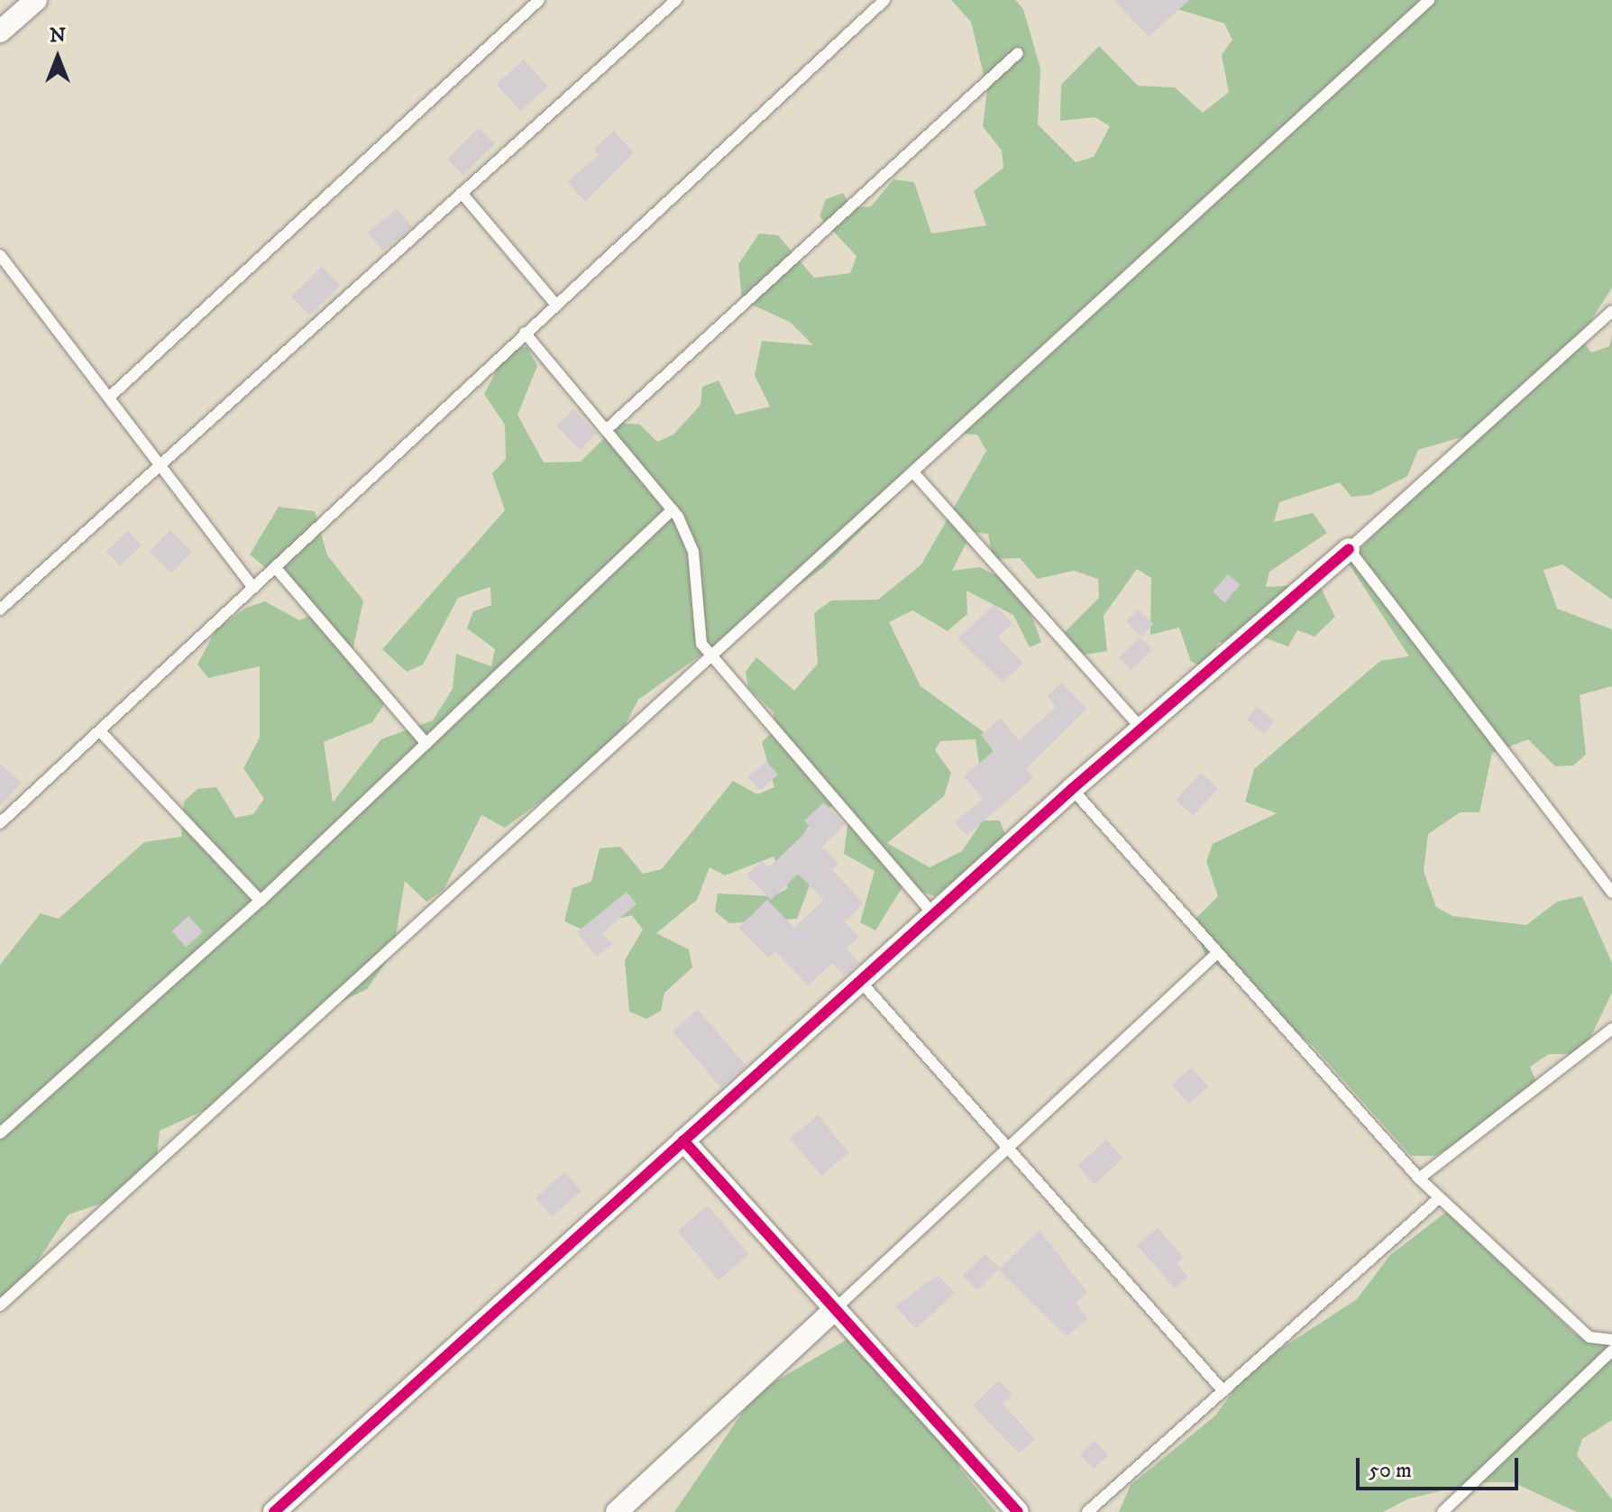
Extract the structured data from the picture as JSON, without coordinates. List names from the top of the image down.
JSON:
{
  "scale_bar": "50 m",
  "north": "top"
}
